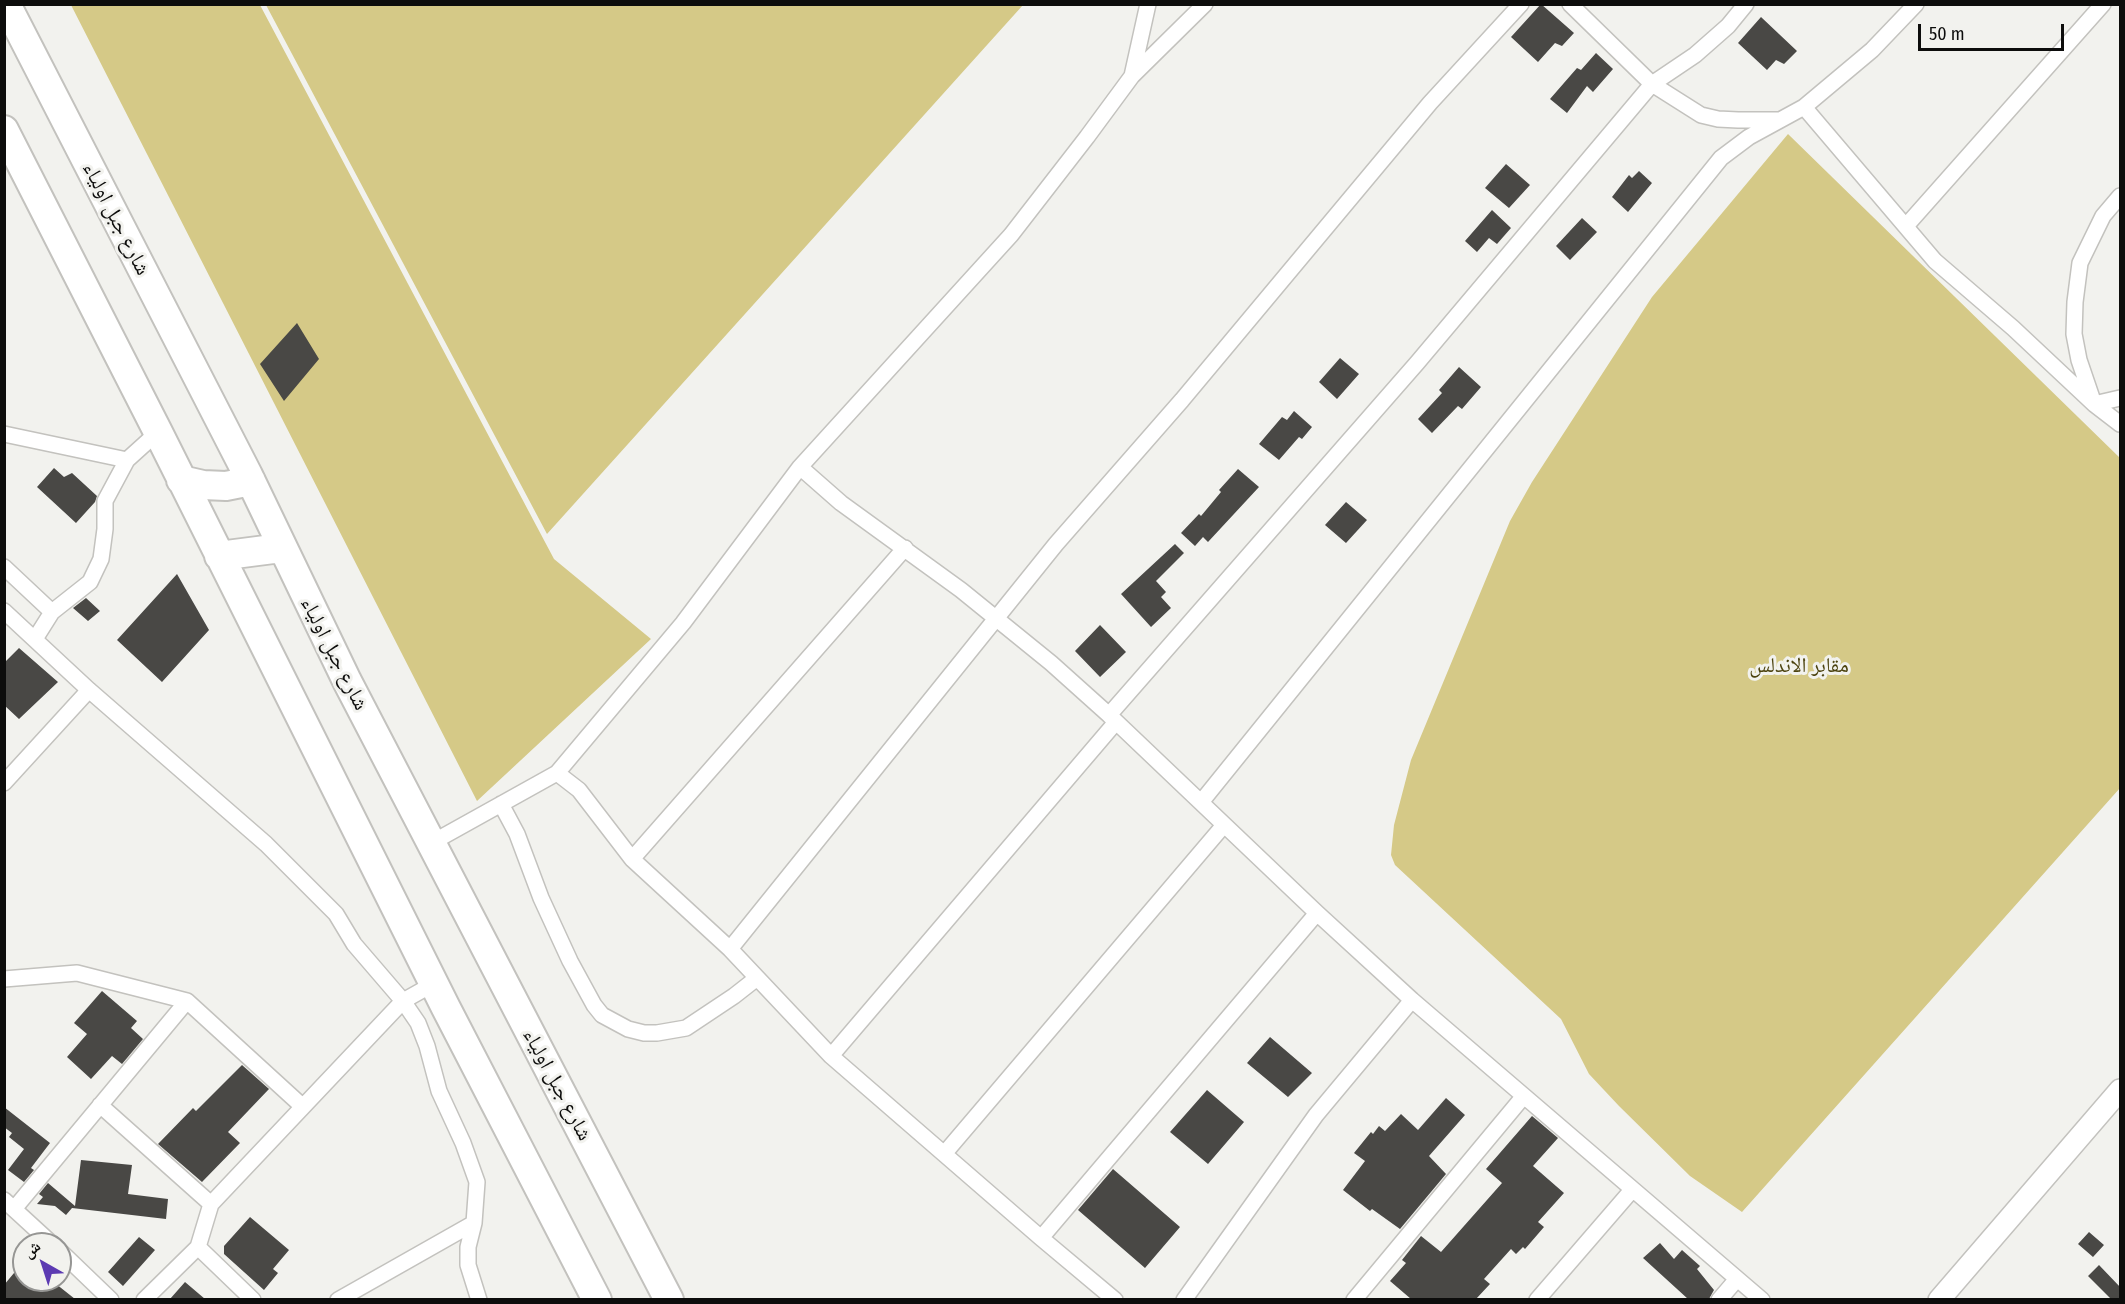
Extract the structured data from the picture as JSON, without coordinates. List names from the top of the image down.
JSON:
{
  "streets": {
    "highway": ["شارع جبل اولياء"]
  },
  "parks": ["مقابر الاندلس"],
  "scale_bar": "50 m",
  "north": "top left"
}
